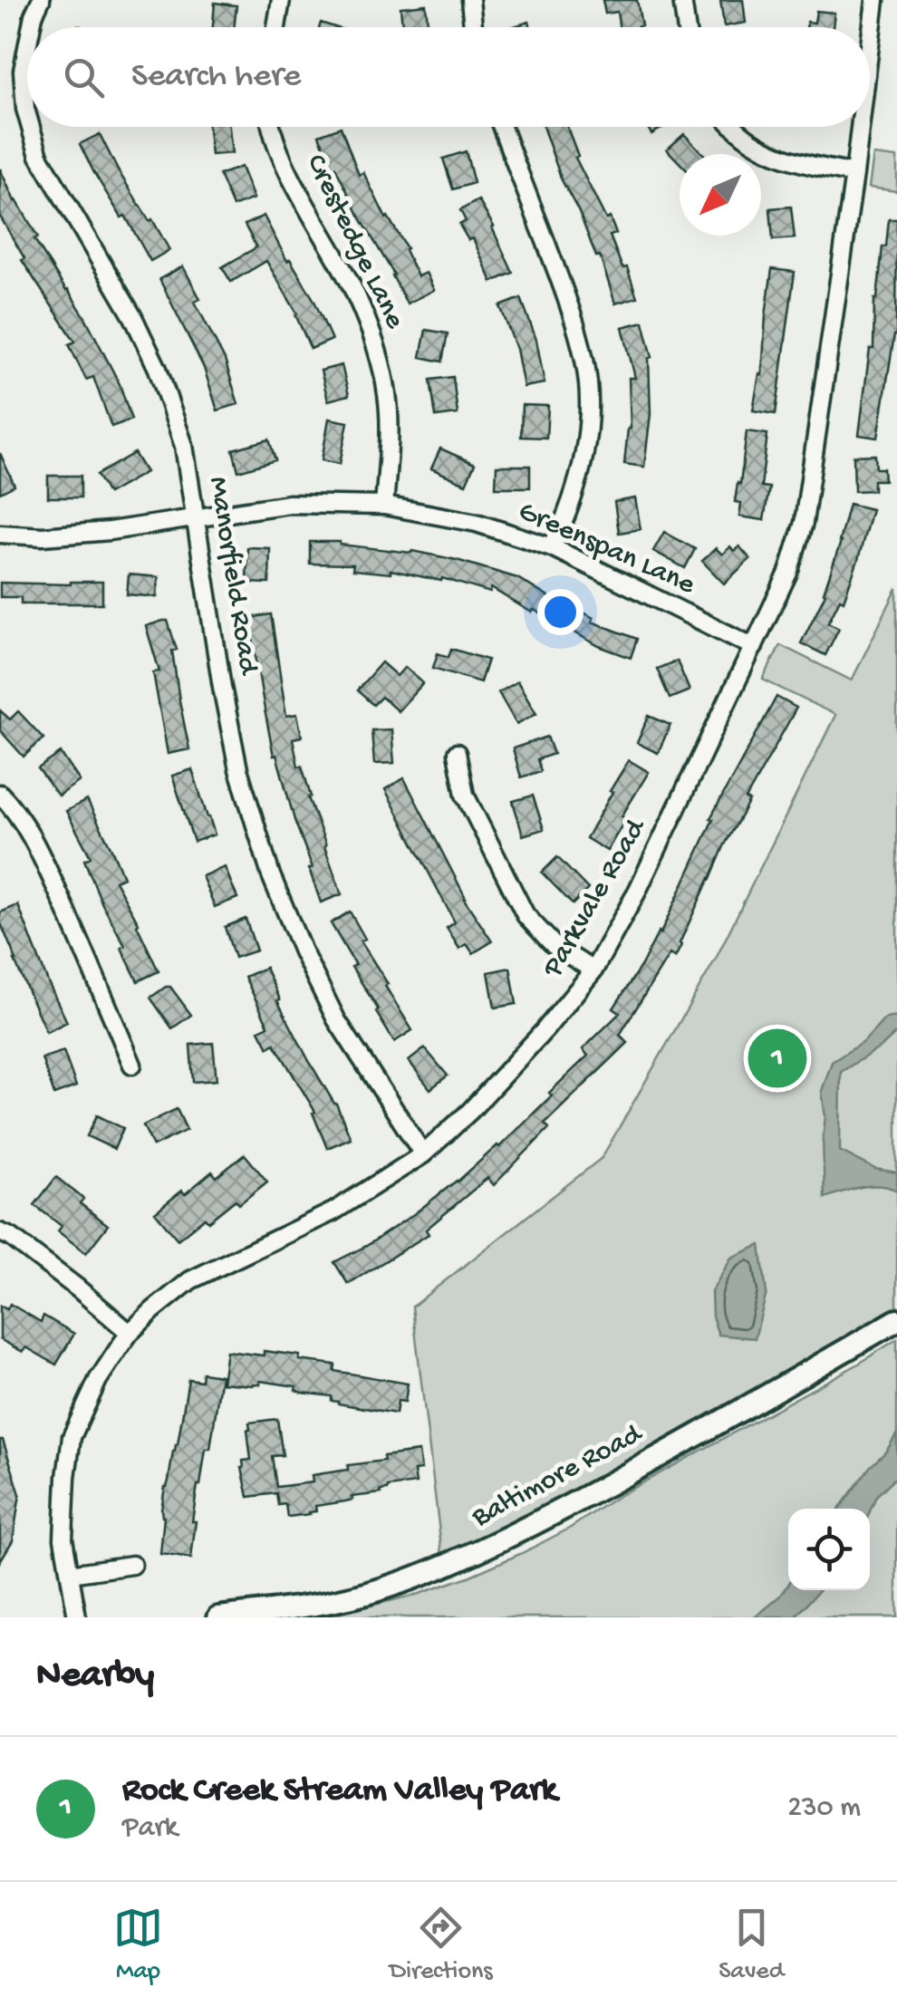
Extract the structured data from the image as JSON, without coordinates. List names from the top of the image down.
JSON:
{
  "streets": {
    "street": [
      "Crestedge Lane",
      "Greenspan Lane",
      "Manorfield Road",
      "Parkvale Road",
      "Baltimore Road"
    ]
  },
  "crossings": [
    ["Crestedge Lane", "Greenspan Lane"],
    ["Greenspan Lane", "Manorfield Road"],
    ["Greenspan Lane", "Parkvale Road"],
    ["Manorfield Road", "Parkvale Road"]
  ],
  "north": "bottom left",
  "page": {
    "search": "Search here",
    "pins": "1",
    "heading": "Nearby",
    "list": [
      {
        "mark": "1",
        "name": "Rock Creek Stream Valley Park",
        "note": "Park",
        "value": "230 m"
      }
    ],
    "nav": ["Map", "Directions", "Saved"]
  }
}
